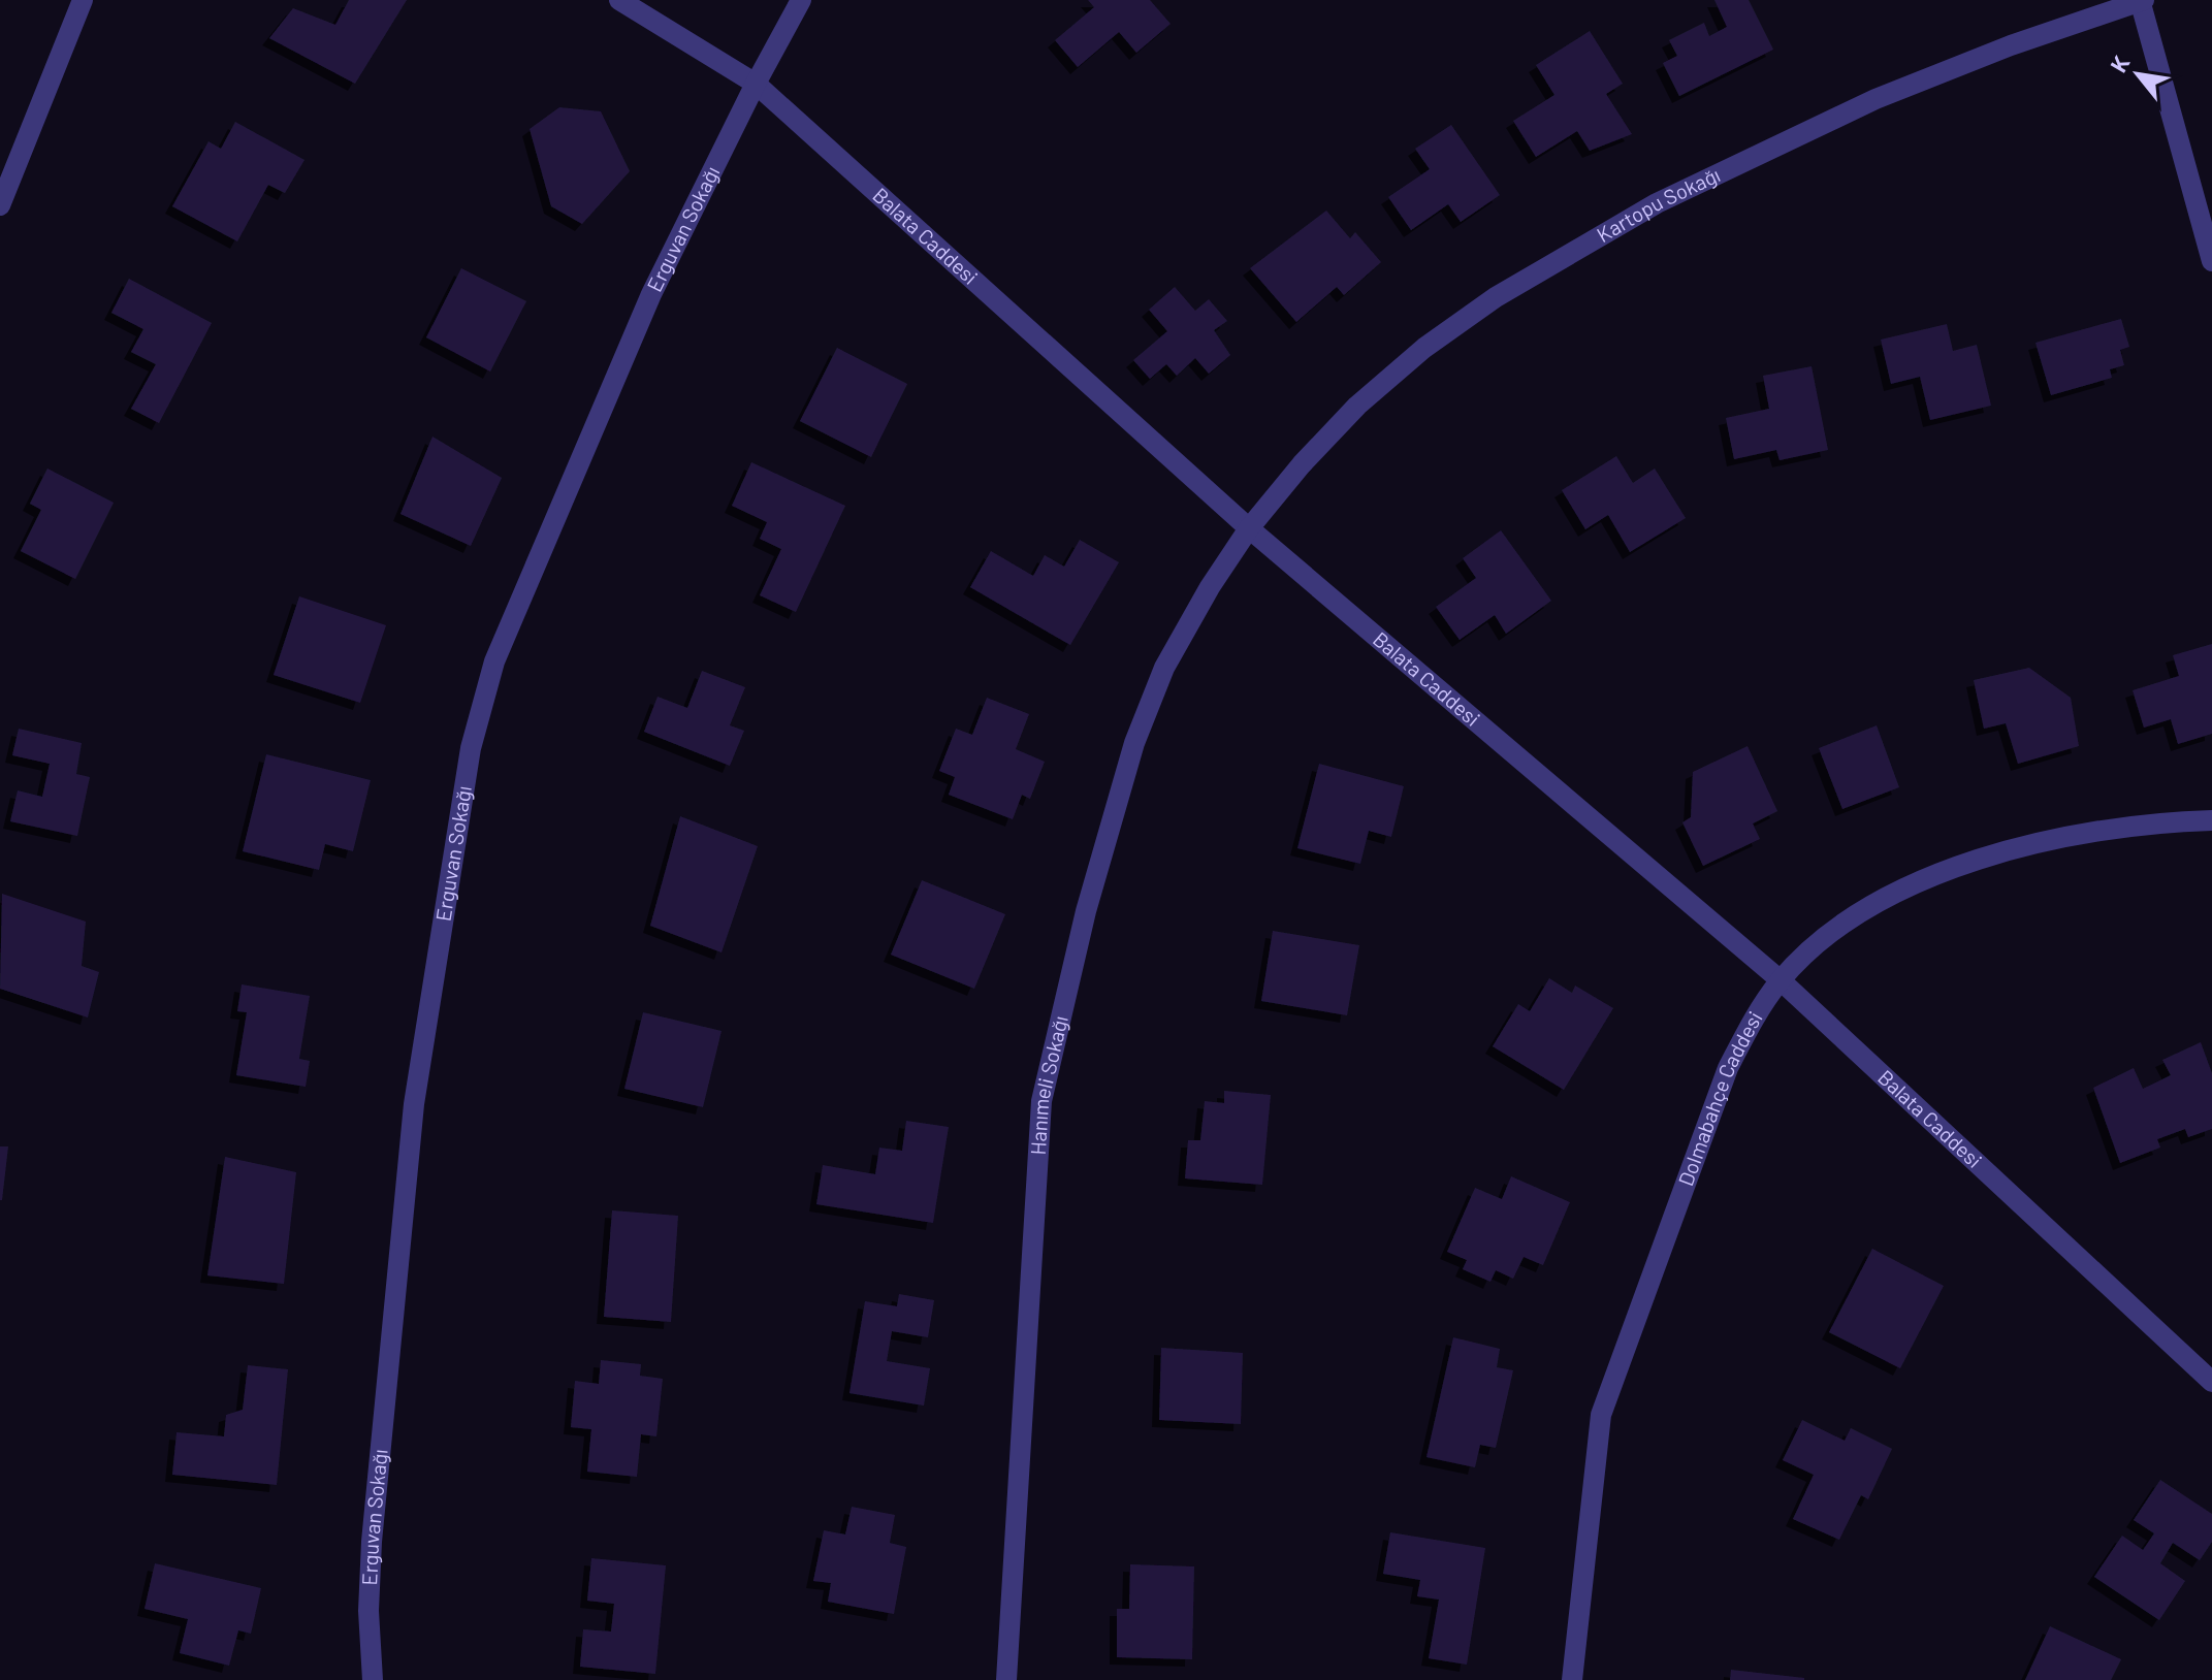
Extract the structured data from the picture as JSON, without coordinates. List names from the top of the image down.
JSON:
{
  "streets": {
    "street": [
      "Kartopu Sokağı",
      "Erguvan Sokağı",
      "Balata Caddesi",
      "Hanımeli Sokağı",
      "Dolmabahçe Caddesi"
    ]
  },
  "crossings": [
    ["Kartopu Sokağı", "Balata Caddesi"],
    ["Kartopu Sokağı", "Hanımeli Sokağı"],
    ["Erguvan Sokağı", "Balata Caddesi"],
    ["Balata Caddesi", "Hanımeli Sokağı"],
    ["Balata Caddesi", "Dolmabahçe Caddesi"]
  ],
  "north": "top left"
}
